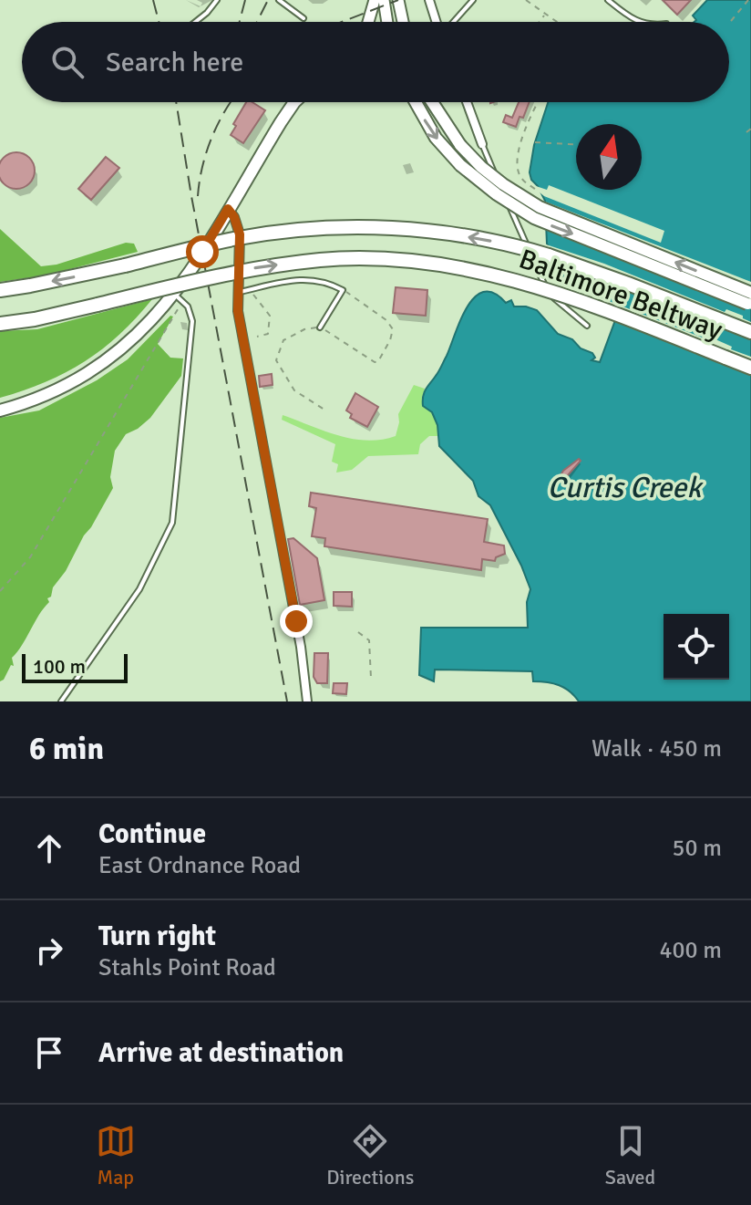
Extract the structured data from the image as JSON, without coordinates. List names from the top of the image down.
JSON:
{
  "streets": {
    "highway": ["Baltimore Beltway"]
  },
  "water": ["Curtis Creek"],
  "scale_bar": "100 m",
  "north": "top",
  "page": {
    "search": "Search here",
    "scale": "100 m",
    "heading": ["6 min", "Walk · 450 m"],
    "list": [
      ["Continue", "East Ordnance Road", "50 m"],
      ["Turn right", "Stahls Point Road", "400 m"],
      "Arrive at destination"
    ],
    "nav": ["Map", "Directions", "Saved"]
  }
}
